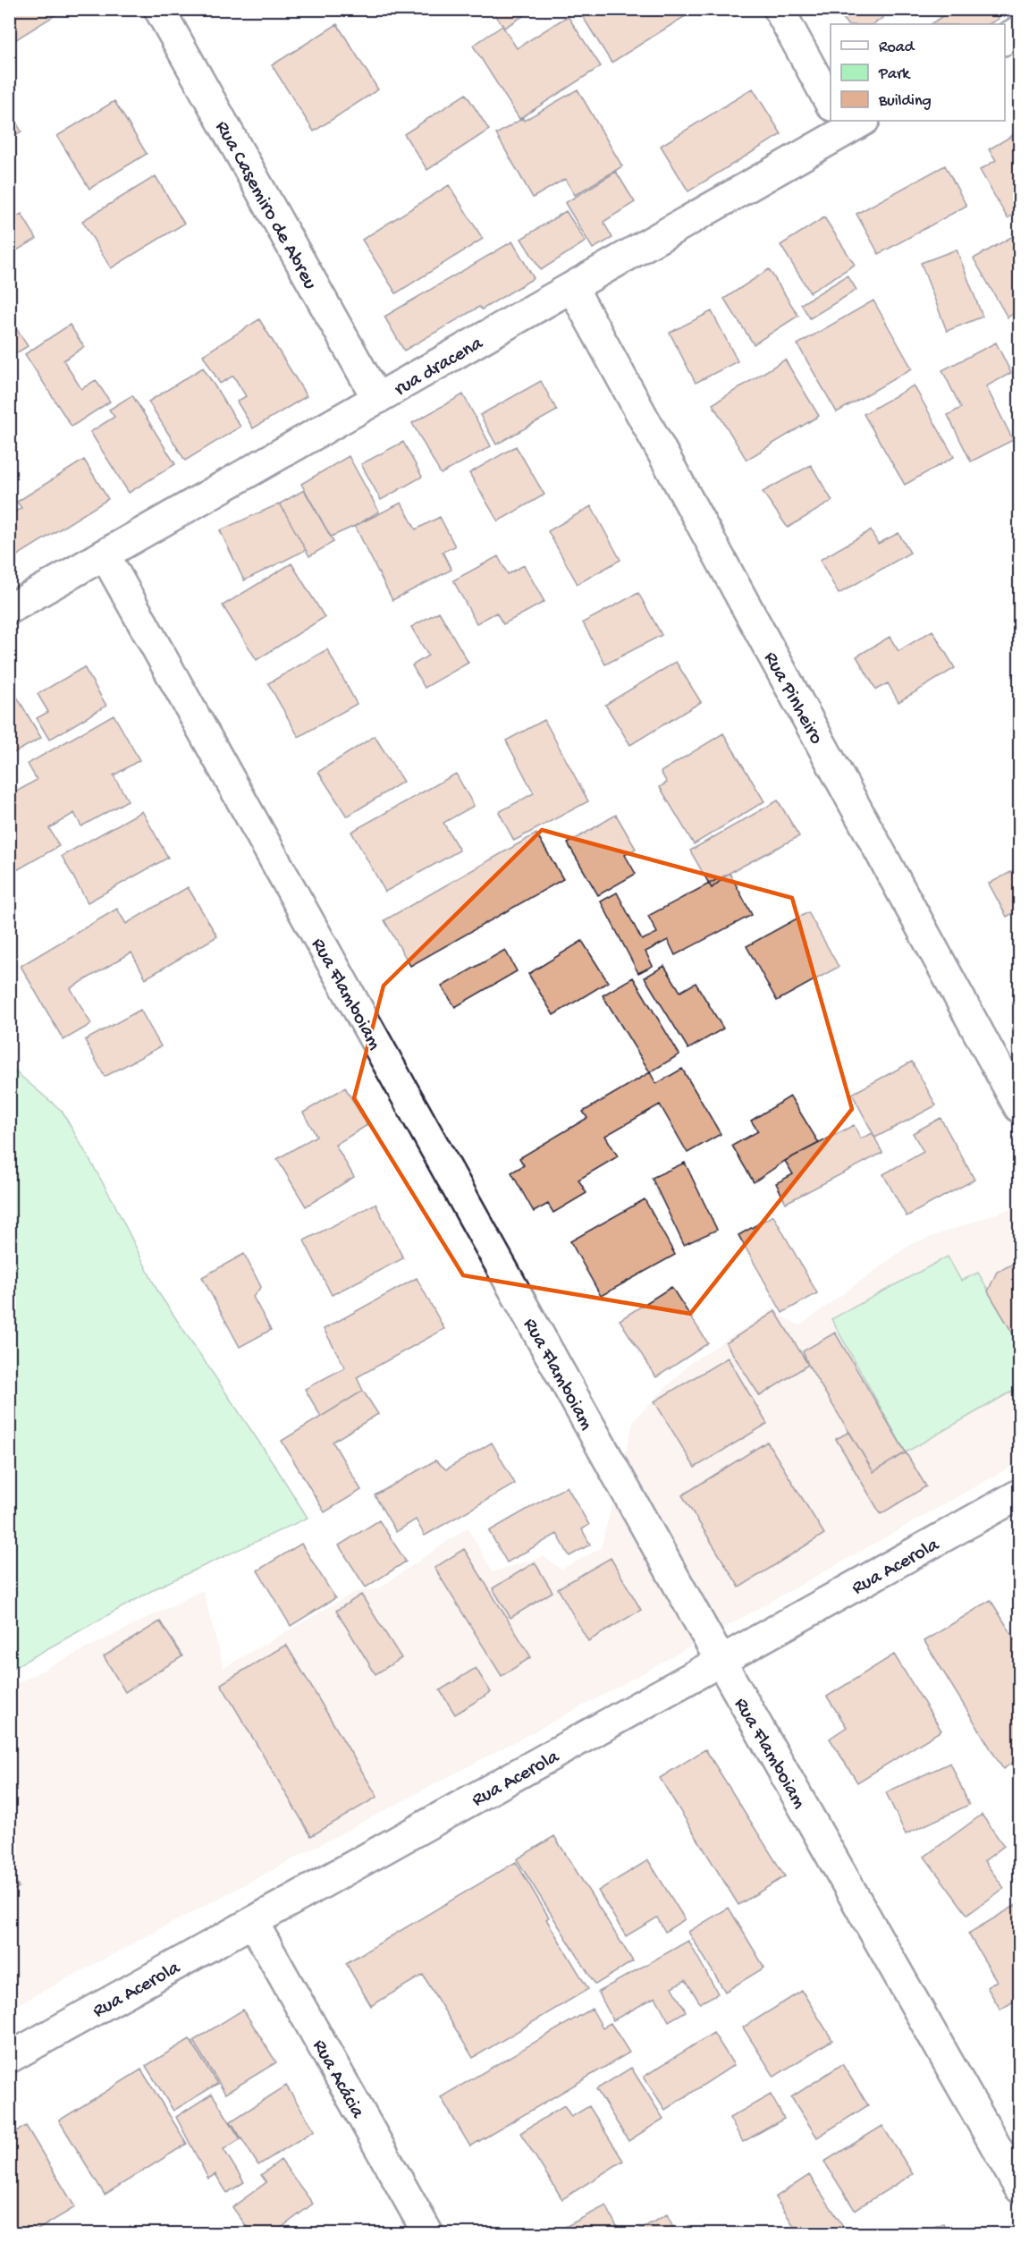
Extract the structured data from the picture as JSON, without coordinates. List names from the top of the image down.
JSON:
{
  "streets": {
    "street": [
      "Rua Casemiro de Abreu",
      "rua dracena",
      "Rua Pinheiro",
      "Rua Flamboiam",
      "Rua Acerola",
      "Rua Acácia"
    ]
  },
  "crossings": [
    ["Rua Casemiro de Abreu", "rua dracena"],
    ["rua dracena", "Rua Pinheiro"],
    ["rua dracena", "Rua Flamboiam"],
    ["Rua Flamboiam", "Rua Acerola"],
    ["Rua Acerola", "Rua Acácia"]
  ],
  "legend": ["Road", "Park", "Building"]
}
